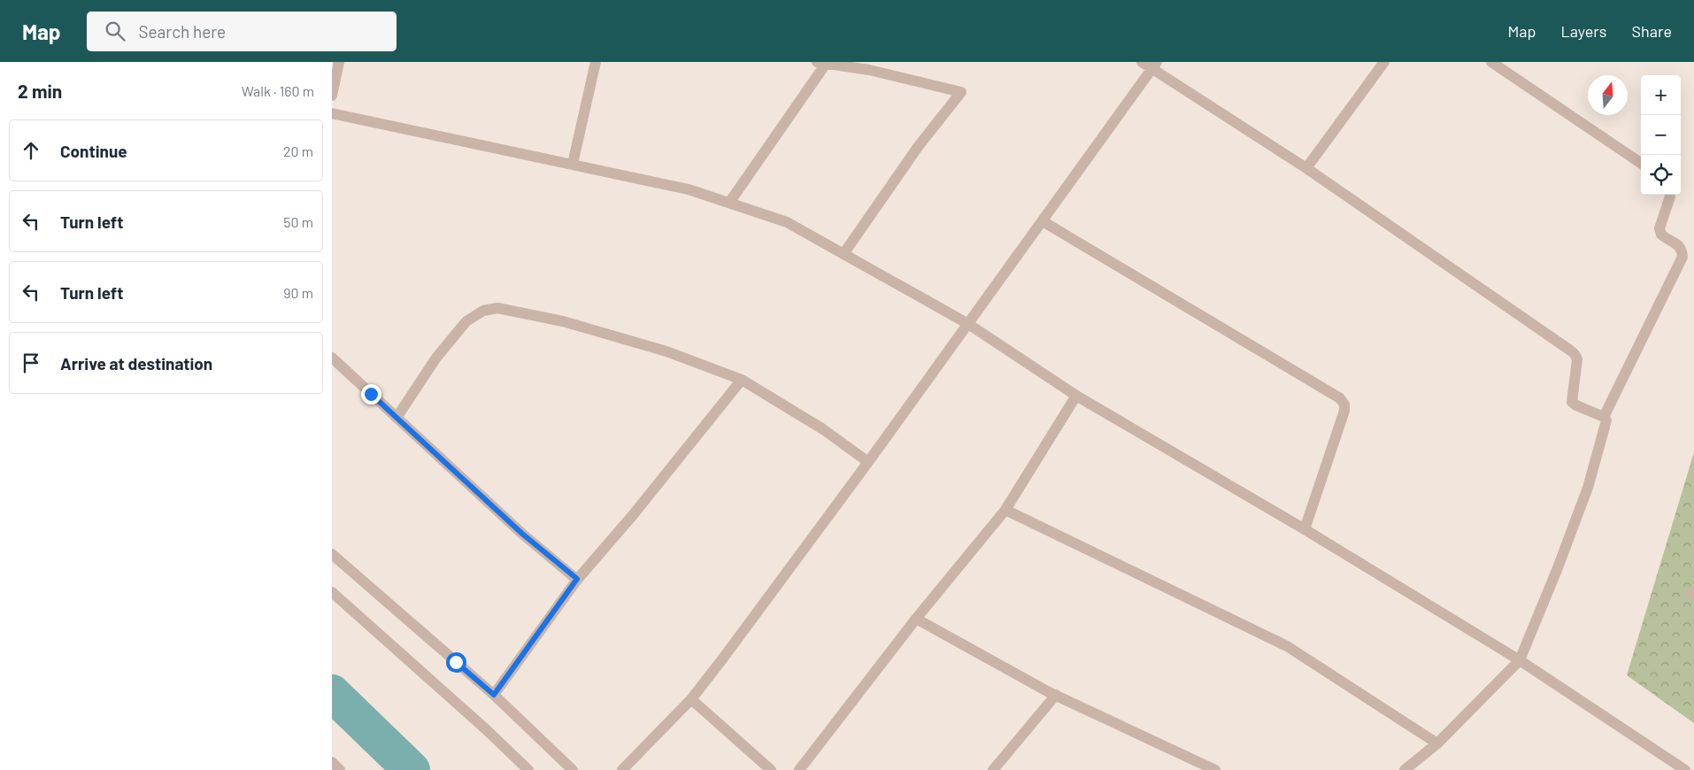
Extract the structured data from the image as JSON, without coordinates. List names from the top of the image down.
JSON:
{
  "north": "top",
  "page": {
    "header": "Map",
    "search": "Search here",
    "nav": ["Map", "Layers", "Share"],
    "heading": ["2 min", "Walk · 160 m"],
    "map_buttons": ["+", "−"],
    "list": [
      ["Continue", "20 m"],
      ["Turn left", "50 m"],
      ["Turn left", "90 m"],
      "Arrive at destination"
    ]
  }
}
